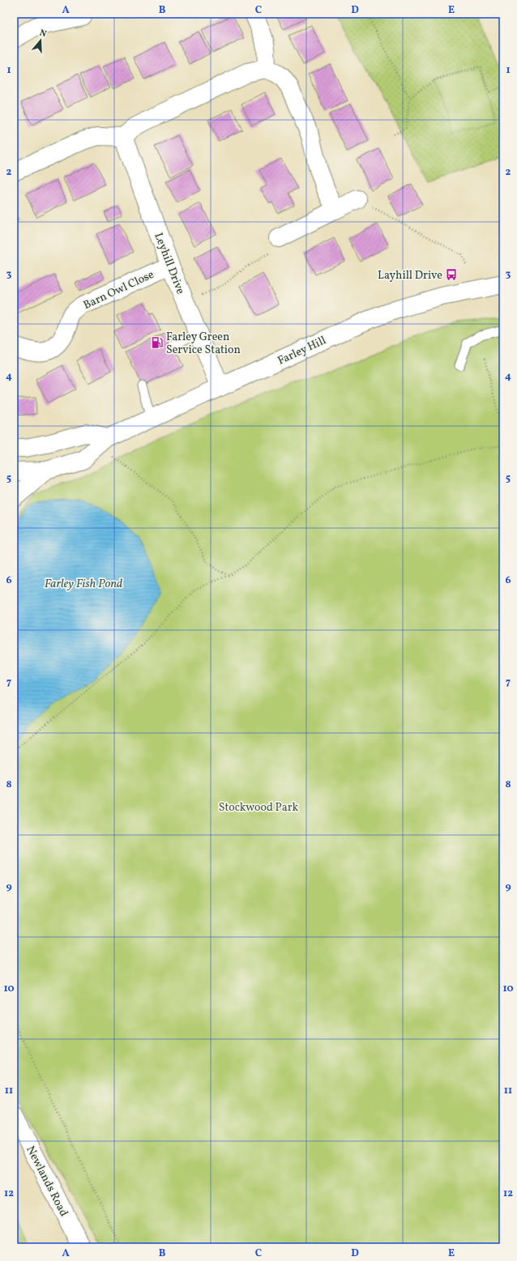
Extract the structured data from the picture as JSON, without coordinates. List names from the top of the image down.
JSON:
{
  "streets": {
    "street": [
      "Leyhill Drive",
      "Barn Owl Close",
      "Farley Hill",
      "Newlands Road"
    ]
  },
  "crossings": [
    ["Leyhill Drive", "Barn Owl Close"],
    ["Leyhill Drive", "Farley Hill"]
  ],
  "water": ["Farley Fish Pond"],
  "parks": ["Stockwood Park"],
  "places": {
    "bus stop": ["Layhill Drive"],
    "fuel station": ["Farley Green Service Station"]
  },
  "north": "top",
  "grid": {
    "columns": [
      "A",
      "B",
      "C",
      "D",
      "E"
    ],
    "rows": [
      "1",
      "2",
      "3",
      "4",
      "5",
      "6",
      "7",
      "8",
      "9",
      "10",
      "11",
      "12"
    ]
  }
}
